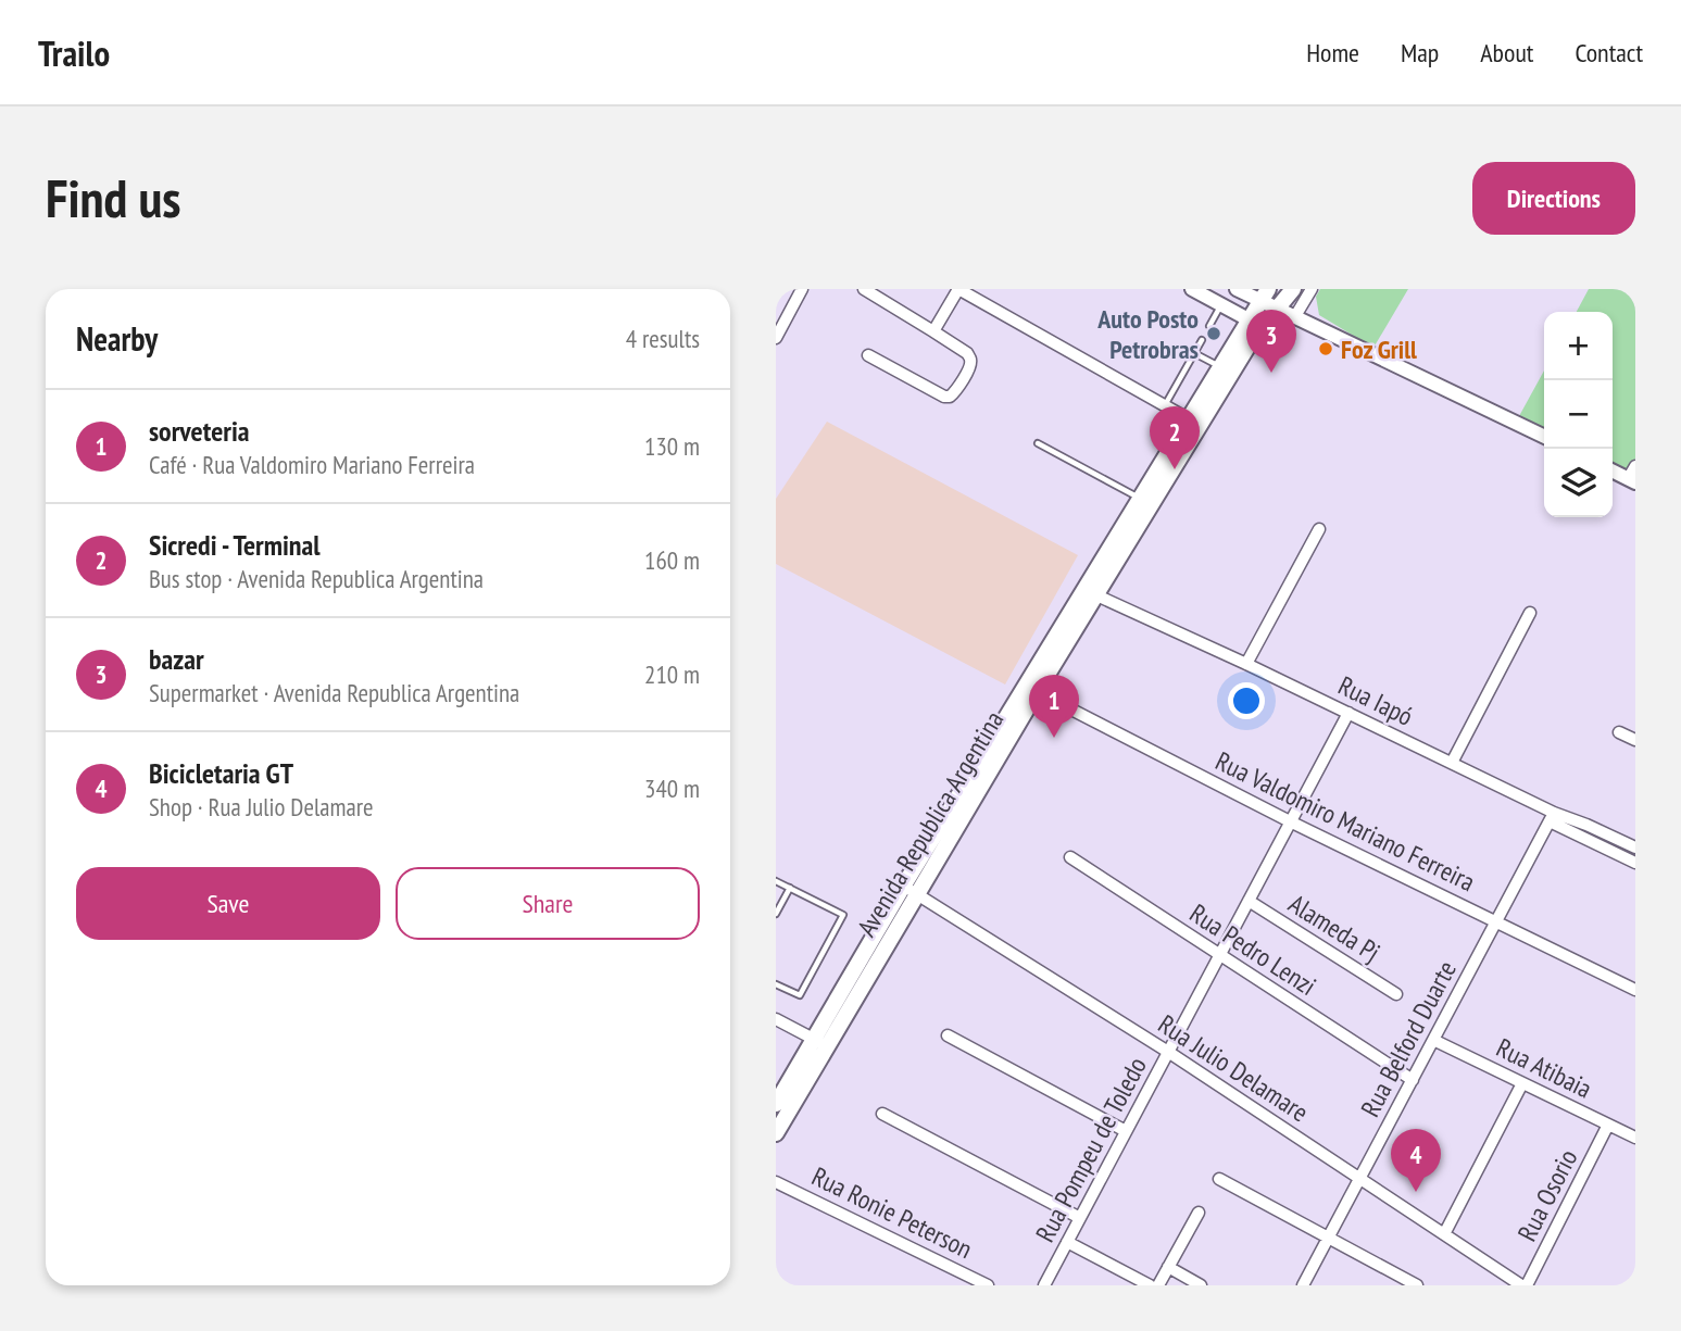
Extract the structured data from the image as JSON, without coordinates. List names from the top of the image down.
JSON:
{
  "streets": {
    "main road": ["Avenida Republica Argentina"],
    "street": [
      "Rua Iapó",
      "Rua Valdomiro Mariano Ferreira",
      "Alameda Pj",
      "Rua Pedro Lenzi",
      "Rua Belford Duarte",
      "Rua Julio Delamare",
      "Rua Atibaia",
      "Rua Pompeu de Toledo",
      "Rua Osorio",
      "Rua Ronie Peterson"
    ]
  },
  "crossings": [
    ["Rua Iapó", "Avenida Republica Argentina"],
    ["Rua Iapó", "Rua Belford Duarte"],
    ["Rua Iapó", "Rua Pompeu de Toledo"],
    ["Rua Valdomiro Mariano Ferreira", "Avenida Republica Argentina"],
    ["Rua Valdomiro Mariano Ferreira", "Rua Belford Duarte"],
    ["Rua Valdomiro Mariano Ferreira", "Rua Pompeu de Toledo"],
    ["Avenida Republica Argentina", "Rua Julio Delamare"],
    ["Alameda Pj", "Rua Pompeu de Toledo"],
    ["Rua Pedro Lenzi", "Rua Belford Duarte"],
    ["Rua Pedro Lenzi", "Rua Pompeu de Toledo"],
    ["Rua Belford Duarte", "Rua Julio Delamare"],
    ["Rua Belford Duarte", "Rua Atibaia"],
    ["Rua Julio Delamare", "Rua Pompeu de Toledo"],
    ["Rua Julio Delamare", "Rua Osorio"],
    ["Rua Atibaia", "Rua Osorio"]
  ],
  "places": ["Auto Posto Petrobras", "Foz Grill"],
  "page": {
    "header": "Trailo",
    "nav": [
      "Home",
      "Map",
      "About",
      "Contact"
    ],
    "buttons": [
      "Directions",
      ["Save", "Share"]
    ],
    "title": "Find us",
    "heading": ["Nearby", "4 results"],
    "pins": [
      "3",
      "2",
      "1",
      "4"
    ],
    "map_buttons": ["+", "−"],
    "list": [
      {
        "mark": "1",
        "name": "sorveteria",
        "note": "Café · Rua Valdomiro Mariano Ferreira",
        "value": "130 m"
      },
      {
        "mark": "2",
        "name": "Sicredi - Terminal",
        "note": "Bus stop · Avenida Republica Argentina",
        "value": "160 m"
      },
      {
        "mark": "3",
        "name": "bazar",
        "note": "Supermarket · Avenida Republica Argentina",
        "value": "210 m"
      },
      {
        "mark": "4",
        "name": "Bicicletaria GT",
        "note": "Shop · Rua Julio Delamare",
        "value": "340 m"
      }
    ]
  }
}
